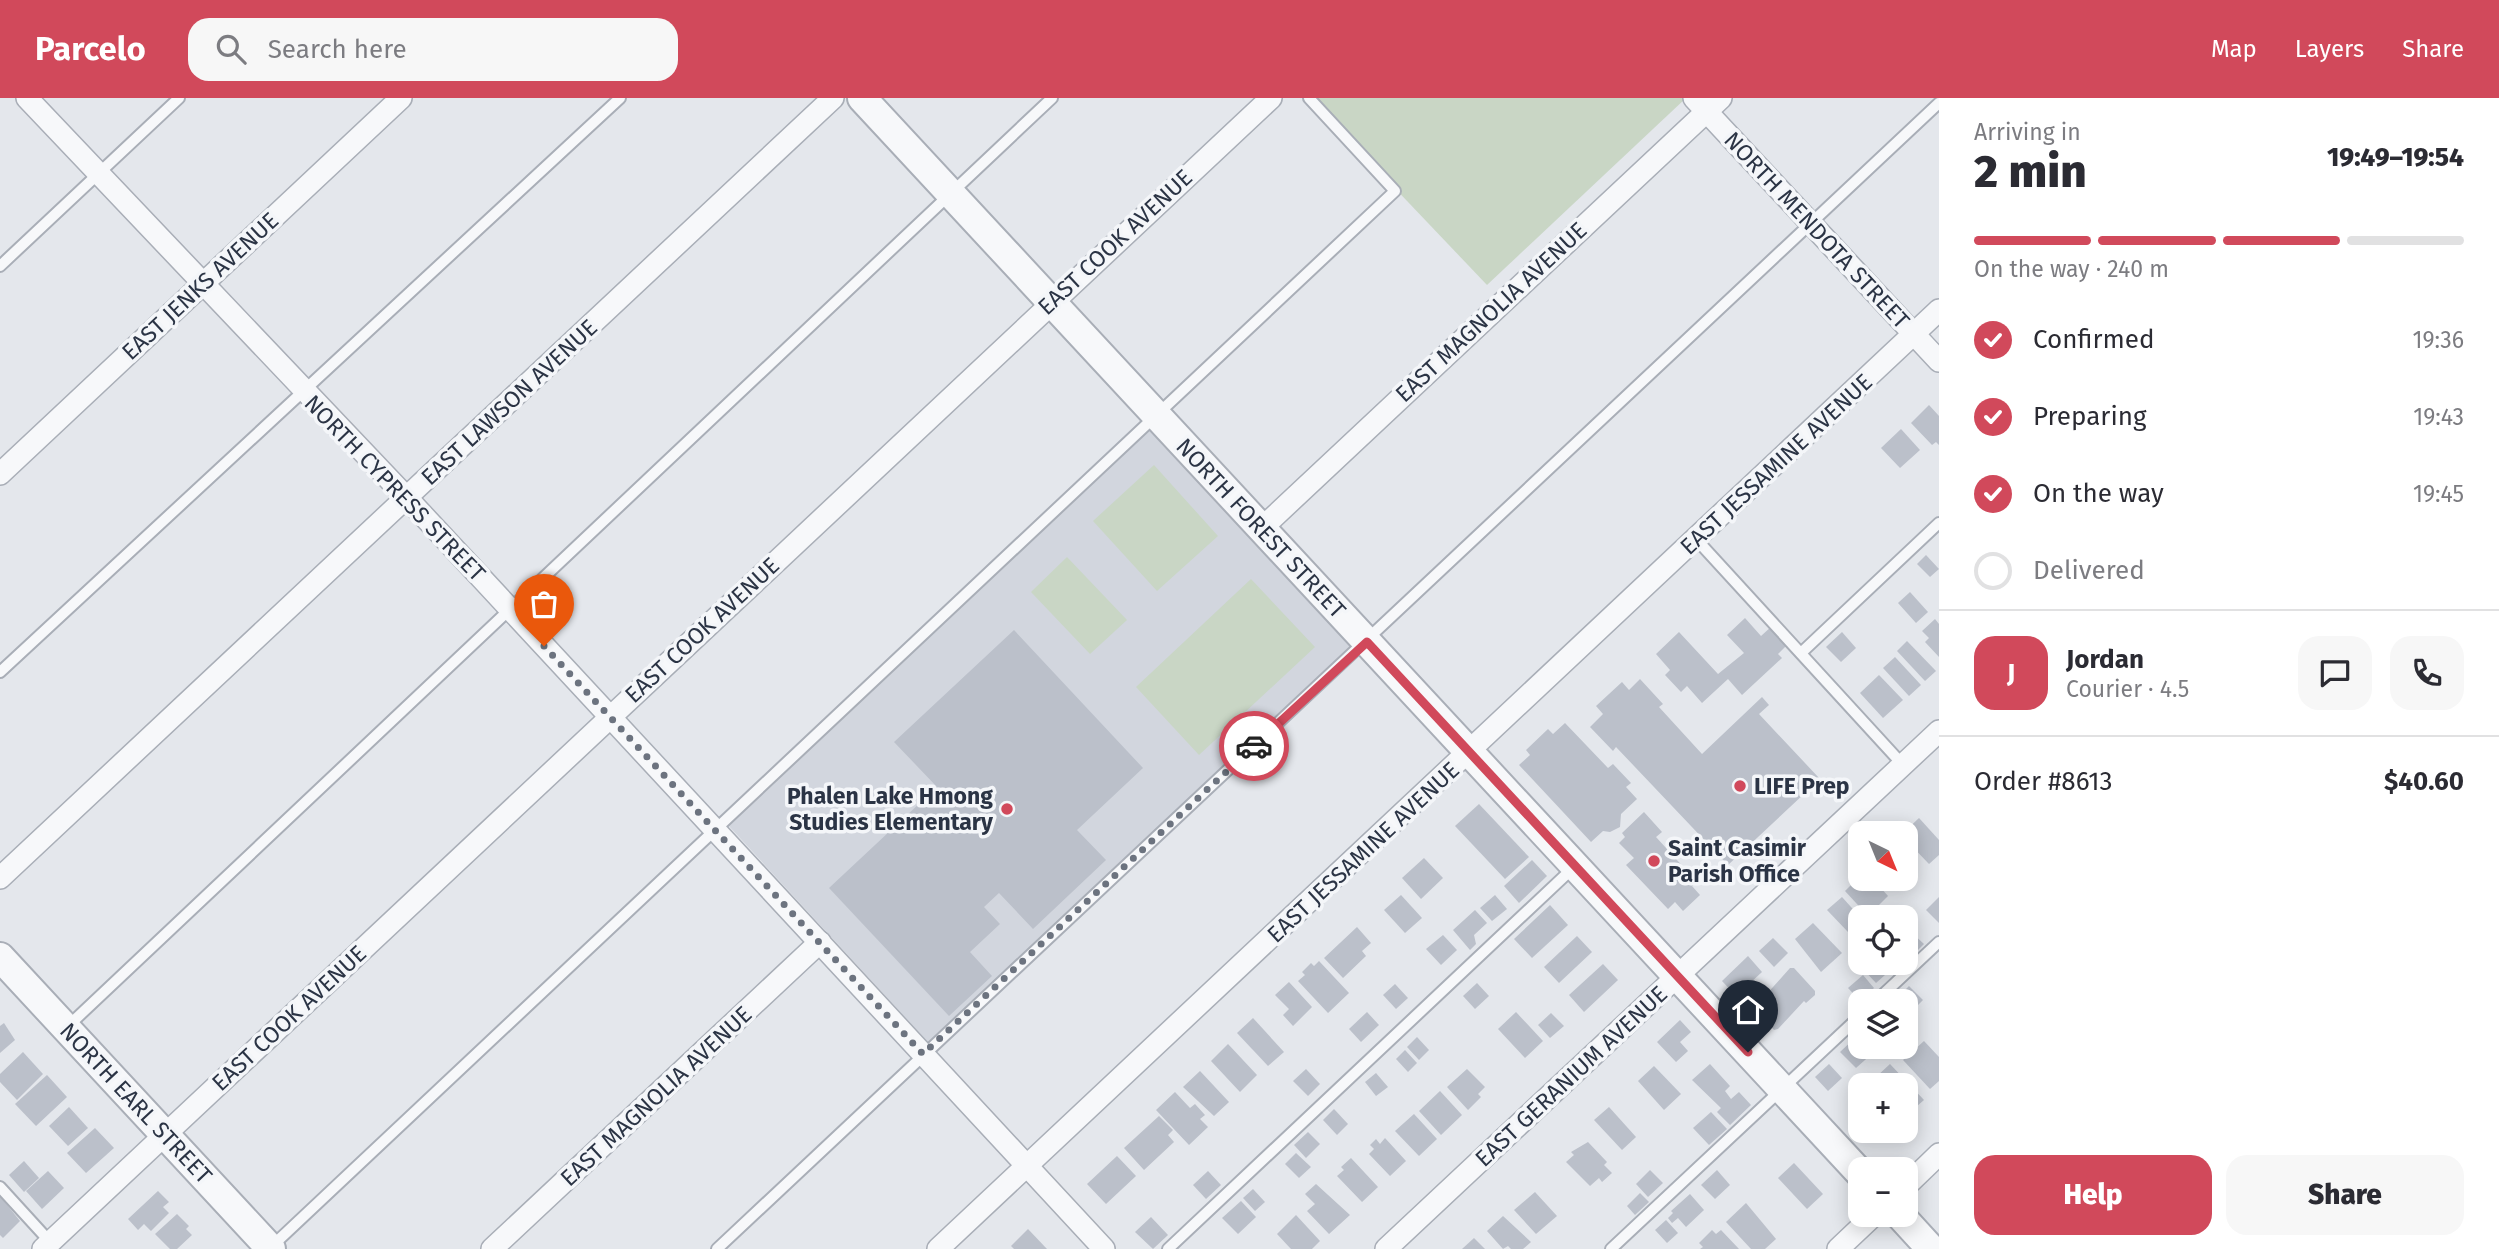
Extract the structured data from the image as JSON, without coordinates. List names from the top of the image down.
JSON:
{
  "streets": {
    "street": [
      "NORTH MENDOTA STREET",
      "EAST COOK AVENUE",
      "EAST JENKS AVENUE",
      "EAST MAGNOLIA AVENUE",
      "EAST LAWSON AVENUE",
      "EAST JESSAMINE AVENUE",
      "NORTH CYPRESS STREET",
      "NORTH FOREST STREET",
      "EAST GERANIUM AVENUE",
      "NORTH EARL STREET"
    ]
  },
  "crossings": [
    ["NORTH MENDOTA STREET", "EAST MAGNOLIA AVENUE"],
    ["NORTH MENDOTA STREET", "EAST JESSAMINE AVENUE"],
    ["EAST COOK AVENUE", "NORTH CYPRESS STREET"],
    ["EAST COOK AVENUE", "NORTH FOREST STREET"],
    ["EAST COOK AVENUE", "NORTH EARL STREET"],
    ["EAST JENKS AVENUE", "NORTH CYPRESS STREET"],
    ["EAST MAGNOLIA AVENUE", "NORTH CYPRESS STREET"],
    ["EAST MAGNOLIA AVENUE", "NORTH FOREST STREET"],
    ["EAST LAWSON AVENUE", "NORTH CYPRESS STREET"],
    ["EAST JESSAMINE AVENUE", "NORTH CYPRESS STREET"],
    ["EAST JESSAMINE AVENUE", "NORTH FOREST STREET"],
    ["NORTH FOREST STREET", "EAST GERANIUM AVENUE"]
  ],
  "places": ["LIFE Prep", "Phalen Lake Hmong Studies Elementary", "Saint Casimir Parish Office"],
  "north": "bottom right",
  "page": {
    "header": "Parcelo",
    "search": "Search here",
    "nav": ["Map", "Layers", "Share"],
    "heading": ["2 min", "Arriving in", "19:49–19:54"],
    "panel": [
      "Jordan",
      "Courier · 4.5",
      "Order #8613",
      "$40.60"
    ],
    "bar": "On the way · 240 m",
    "list": [
      ["Confirmed", "19:36"],
      ["Preparing", "19:43"],
      ["On the way", "19:45"],
      "Delivered"
    ],
    "round": "J",
    "map_buttons": ["+", "−"],
    "buttons": ["Help", "Share"]
  }
}
